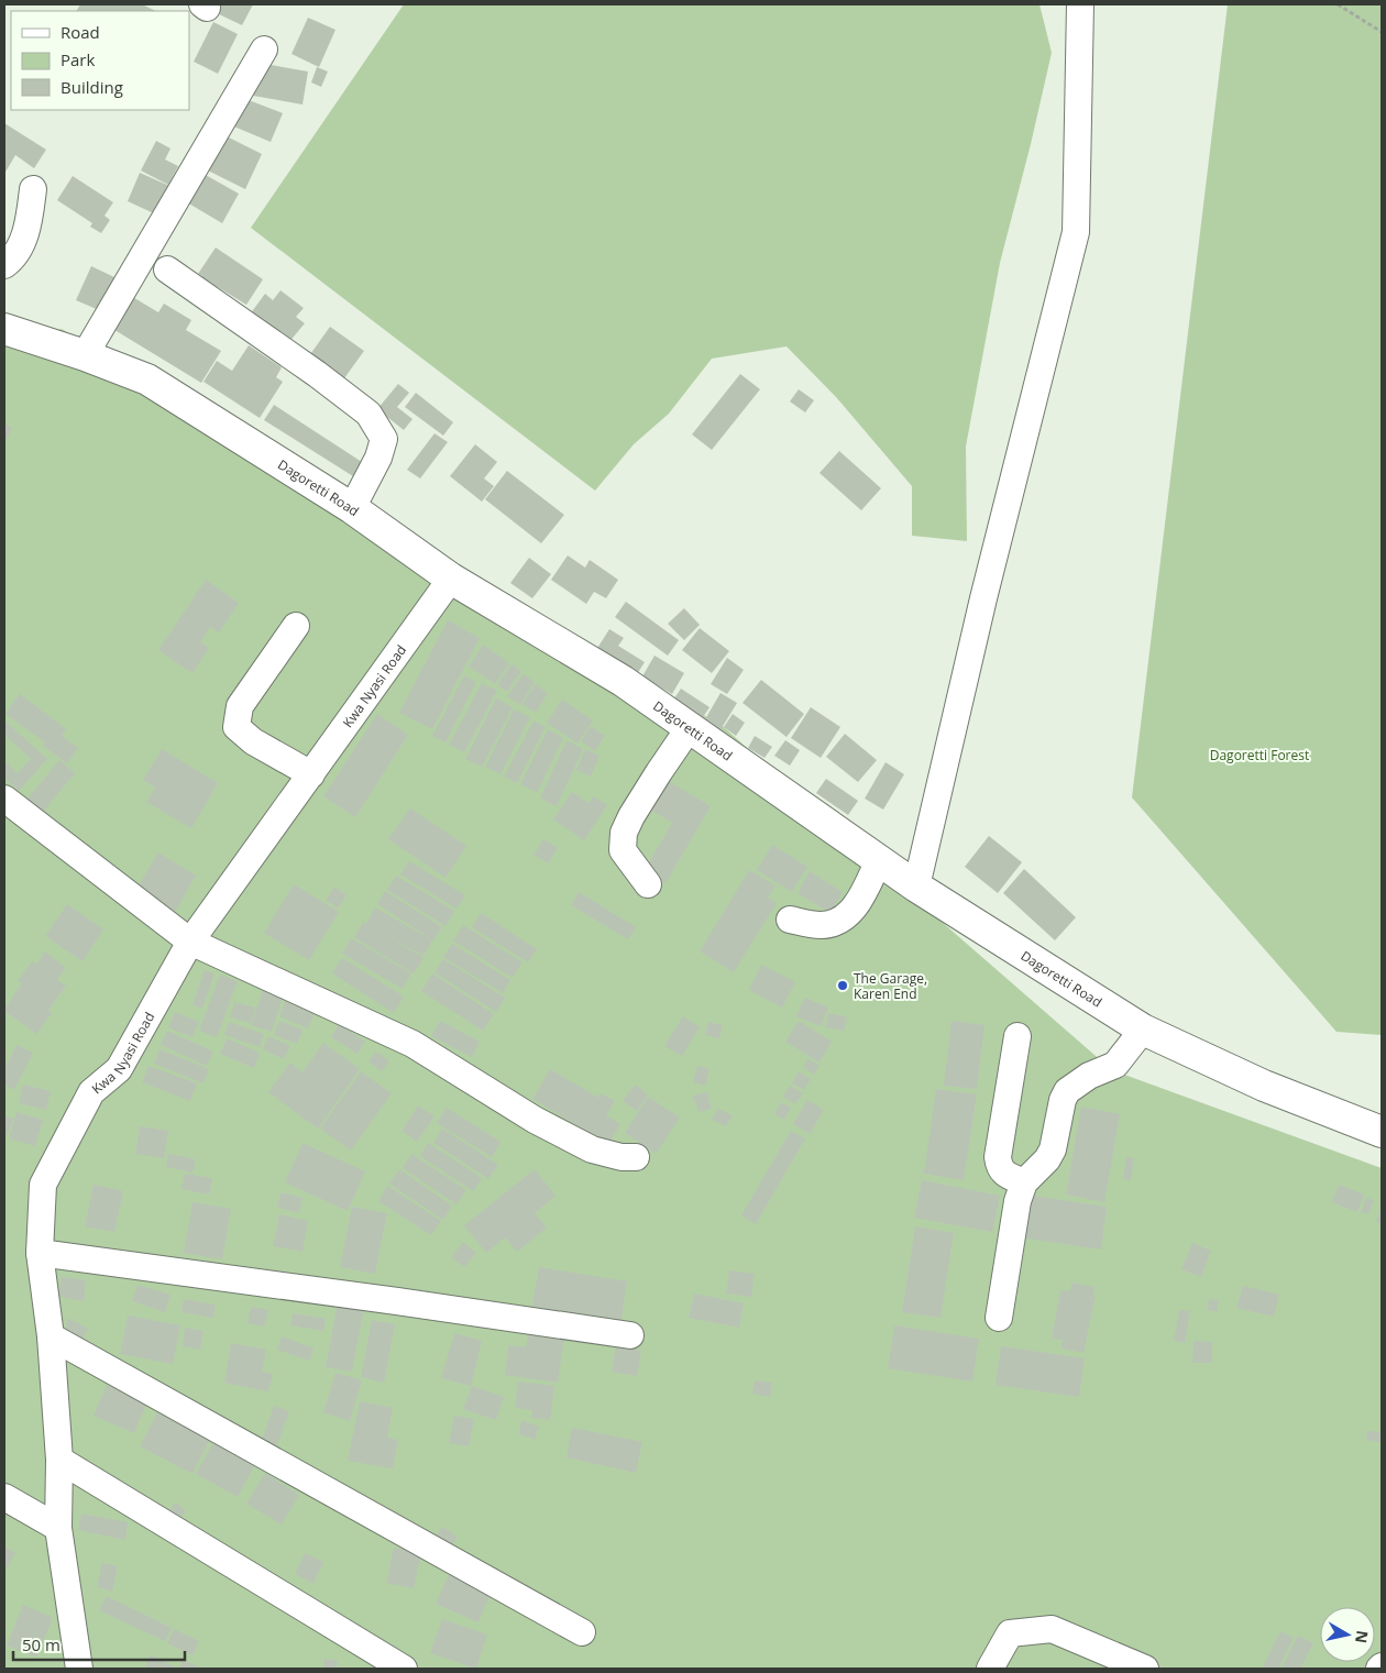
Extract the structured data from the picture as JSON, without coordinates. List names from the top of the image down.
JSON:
{
  "streets": {
    "main road": ["Dagoretti Road"],
    "street": ["Kwa Nyasi Road"]
  },
  "crossings": [
    ["Dagoretti Road", "Kwa Nyasi Road"]
  ],
  "parks": ["Dagoretti Forest"],
  "places": ["The Garage, Karen End"],
  "legend": ["Road", "Park", "Building"],
  "scale_bar": "50 m",
  "north": "right"
}
